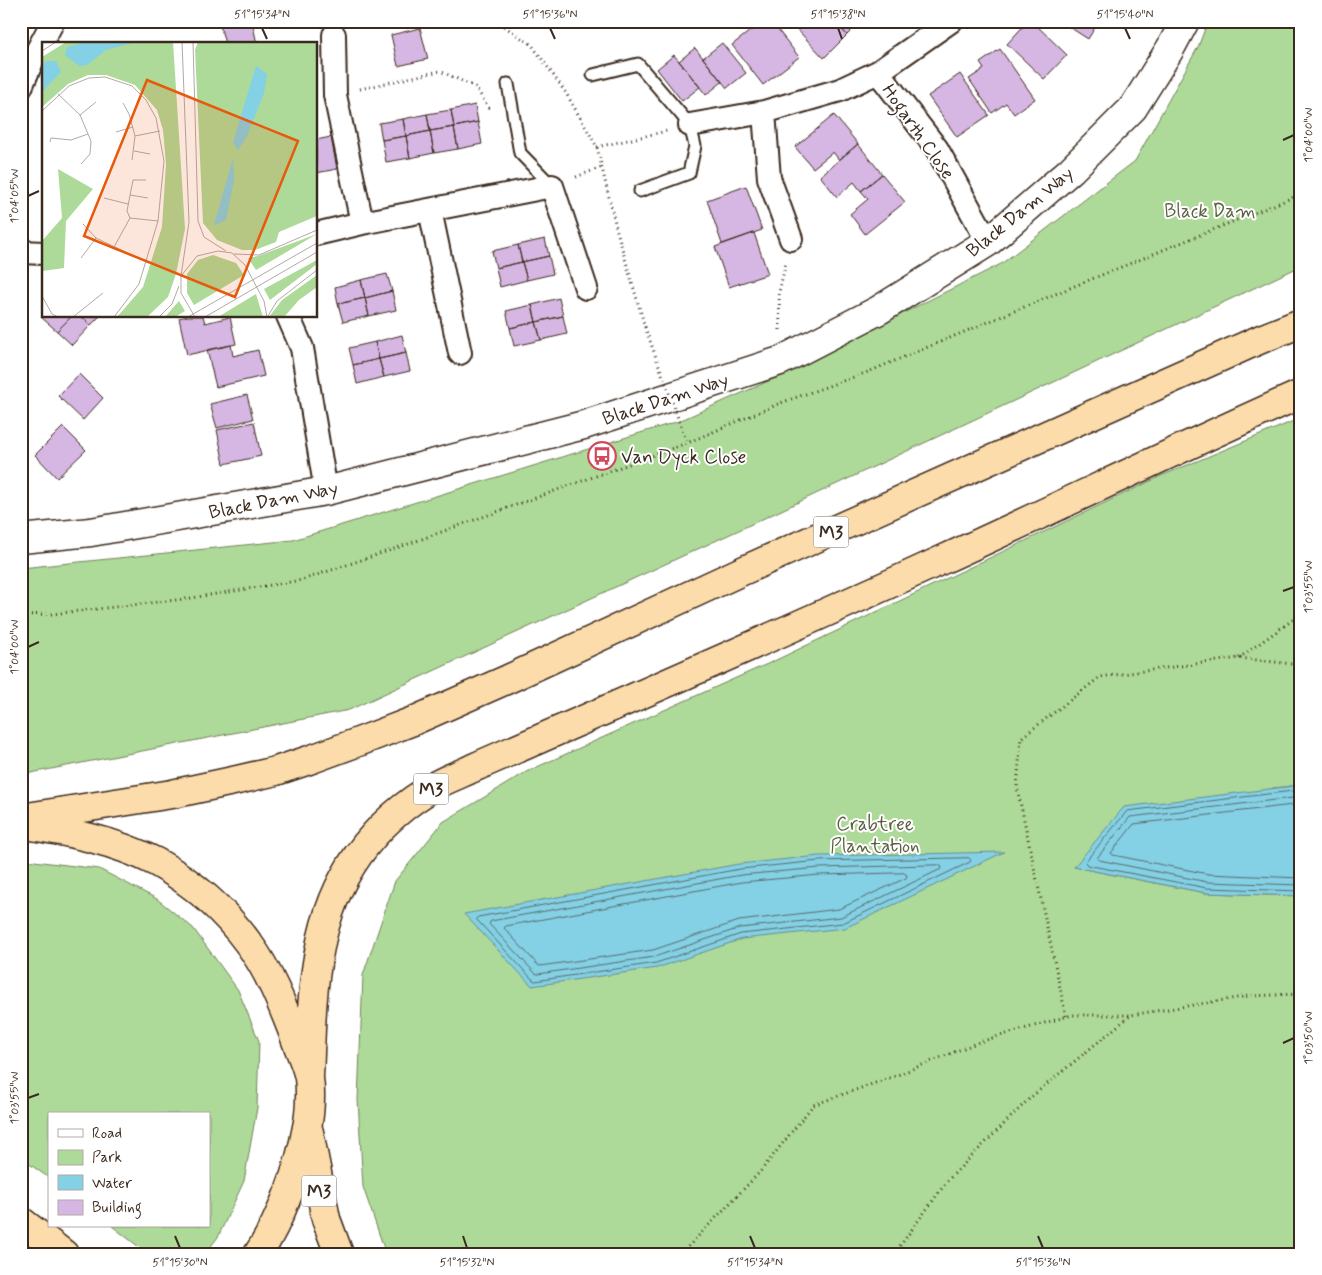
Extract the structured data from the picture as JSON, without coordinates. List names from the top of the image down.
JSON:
{
  "streets": {
    "highway": ["M3"],
    "street": ["Hogarth Close", "Black Dam Way"]
  },
  "crossings": [
    ["Hogarth Close", "Black Dam Way"]
  ],
  "parks": ["Black Dam", "Crabtree Plantation"],
  "places": {
    "bus stop": ["Van Dyck Close"]
  },
  "legend": [
    "Road",
    "Park",
    "Water",
    "Building"
  ],
  "coordinates": [
    "51°15'34\"N",
    "51°15'36\"N",
    "51°15'38\"N",
    "51°15'40\"N",
    "1°04'00\"W",
    "1°04'05\"W",
    "1°03'55\"W",
    "1°03'50\"W",
    "51°15'30\"N",
    "51°15'32\"N"
  ]
}
